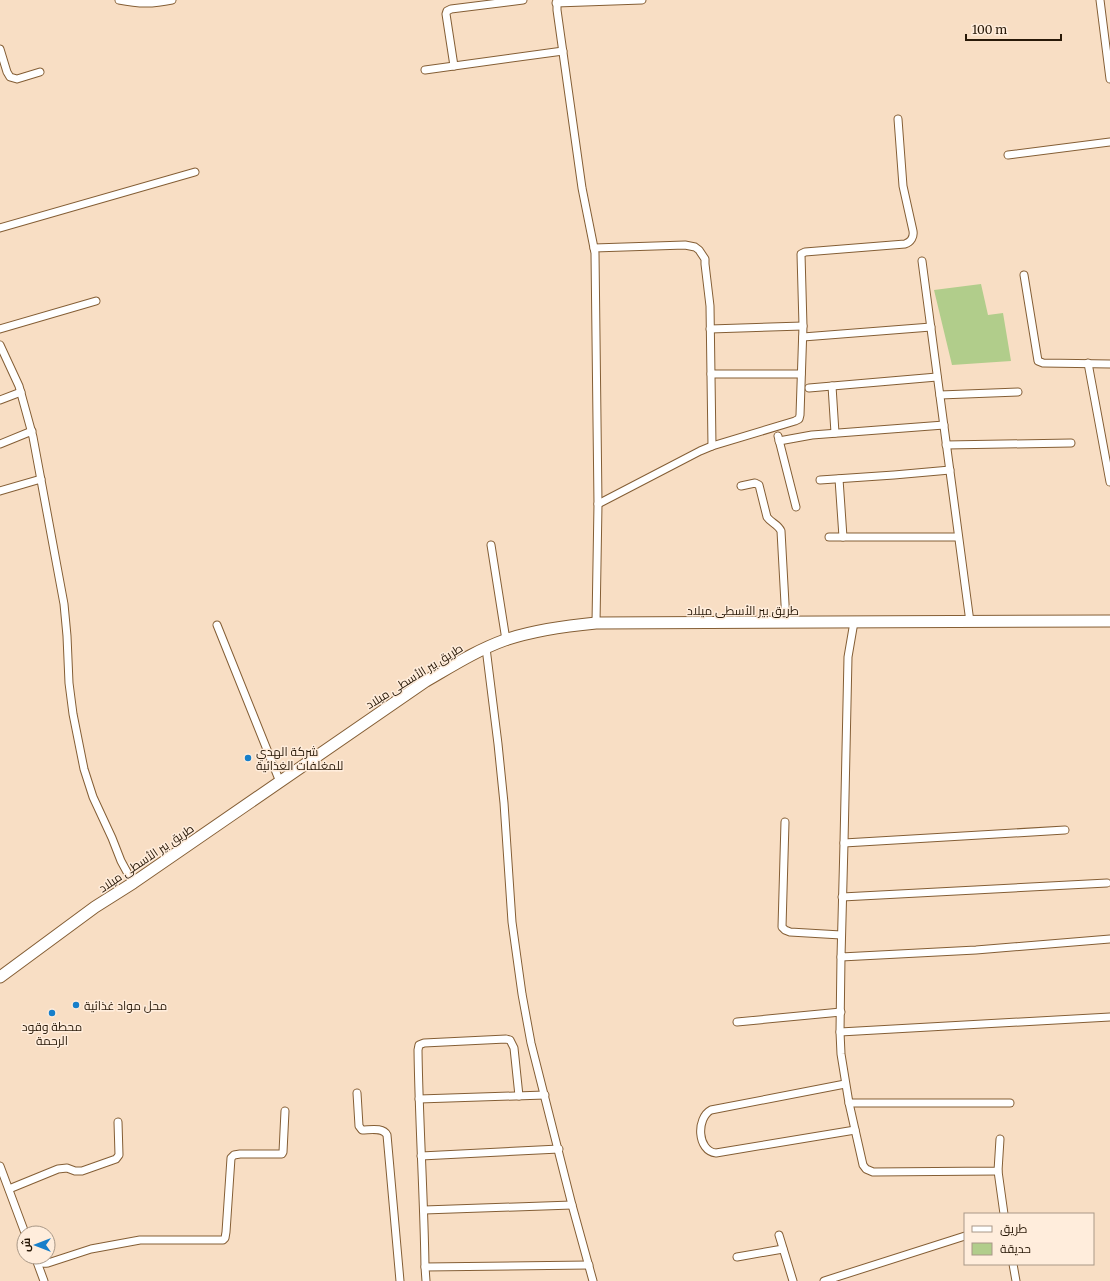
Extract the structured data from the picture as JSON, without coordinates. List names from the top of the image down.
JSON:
{
  "streets": {
    "main road": ["طريق بير الأسطى ميلاد"]
  },
  "places": ["شركة الهدي للمغلفات الغذائية", "محل مواد غذائية", "محطة وقود الرحمة"],
  "legend": ["طريق", "حديقة"],
  "scale_bar": "100 m",
  "north": "left"
}
